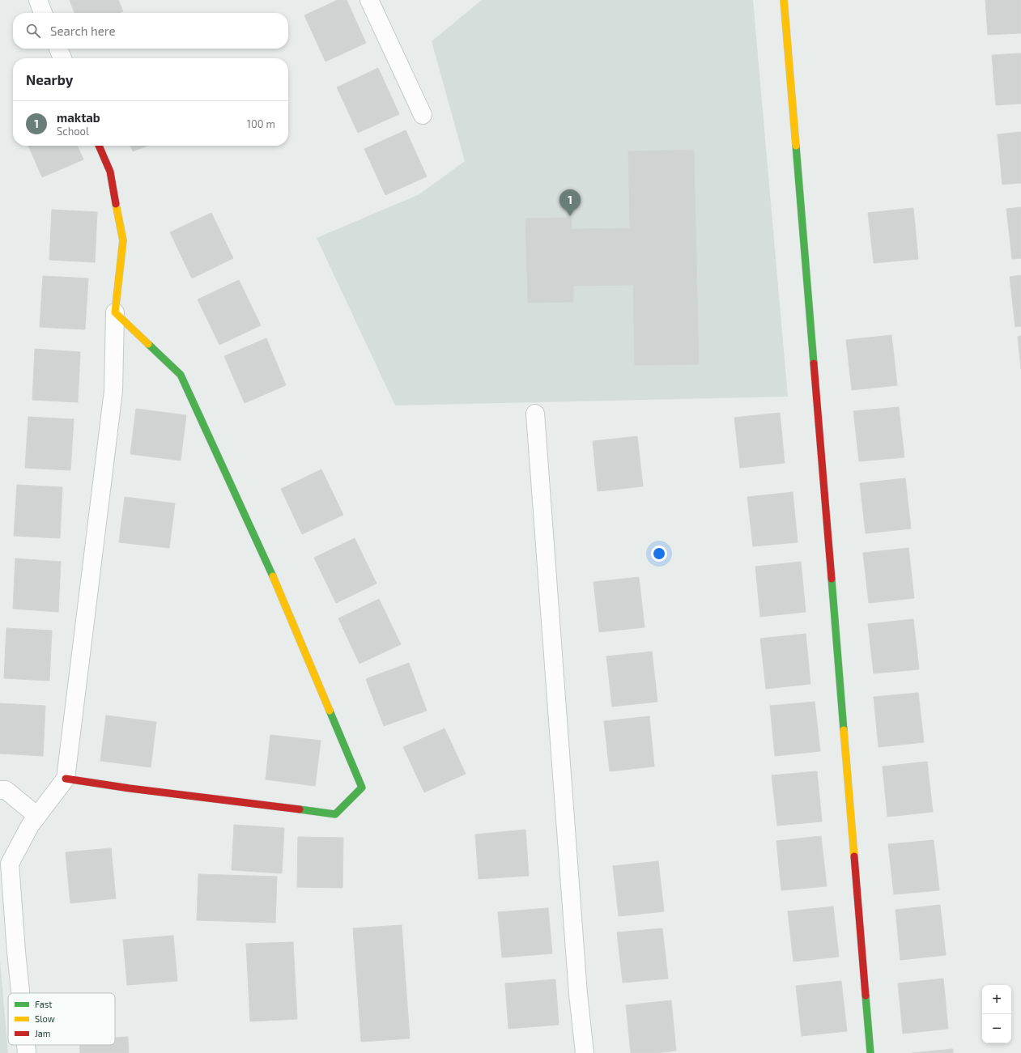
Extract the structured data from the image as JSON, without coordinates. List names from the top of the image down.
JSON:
{
  "legend": ["Fast", "Slow", "Jam"],
  "page": {
    "search": "Search here",
    "heading": "Nearby",
    "list": [
      {
        "mark": "1",
        "name": "maktab",
        "note": "School",
        "value": "100 m"
      }
    ],
    "pins": "1",
    "map_buttons": ["+", "−"]
  }
}
